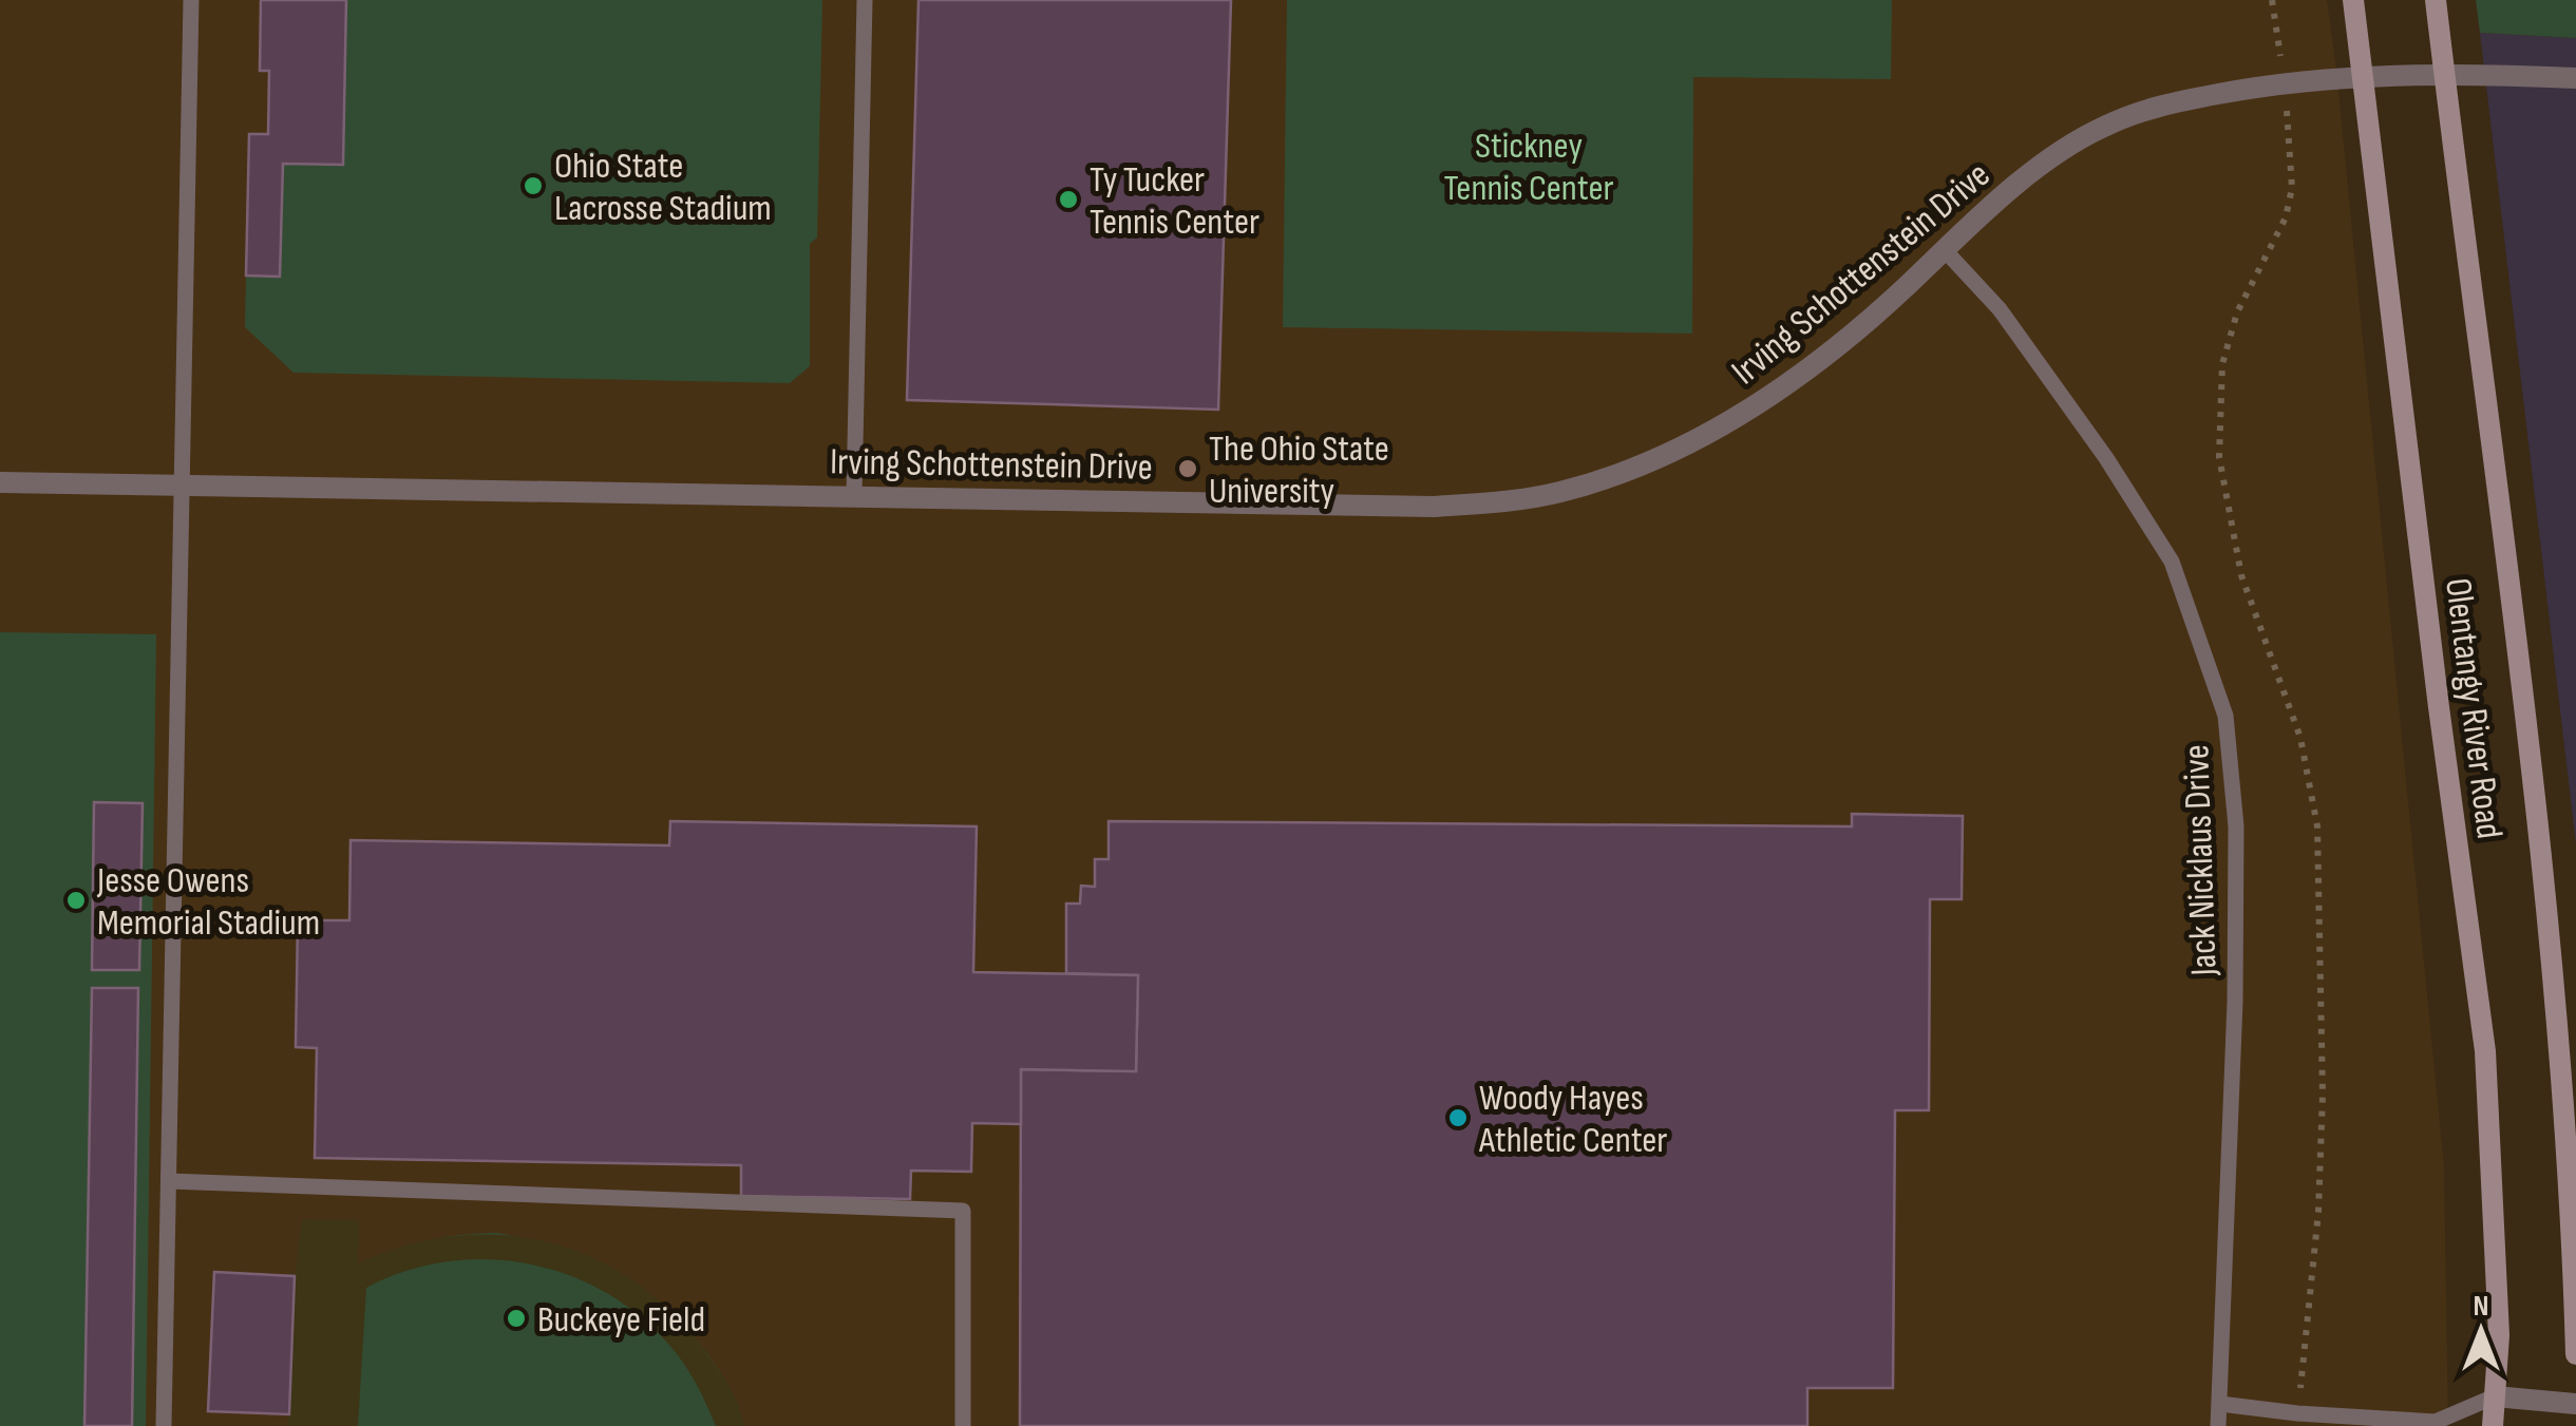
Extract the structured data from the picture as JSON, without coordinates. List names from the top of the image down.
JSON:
{
  "streets": {
    "main road": ["Olentangy River Road"],
    "street": ["Irving Schottenstein Drive"],
    "lane": ["Jack Nicklaus Drive"]
  },
  "crossings": [
    ["Irving Schottenstein Drive", "Olentangy River Road"],
    ["Irving Schottenstein Drive", "Jack Nicklaus Drive"]
  ],
  "parks": ["Stickney Tennis Center"],
  "places": [
    "Ohio State Lacrosse Stadium",
    "Ty Tucker Tennis Center",
    "The Ohio State University",
    "Jesse Owens Memorial Stadium",
    "Woody Hayes Athletic Center",
    "Buckeye Field"
  ],
  "north": "top"
}
